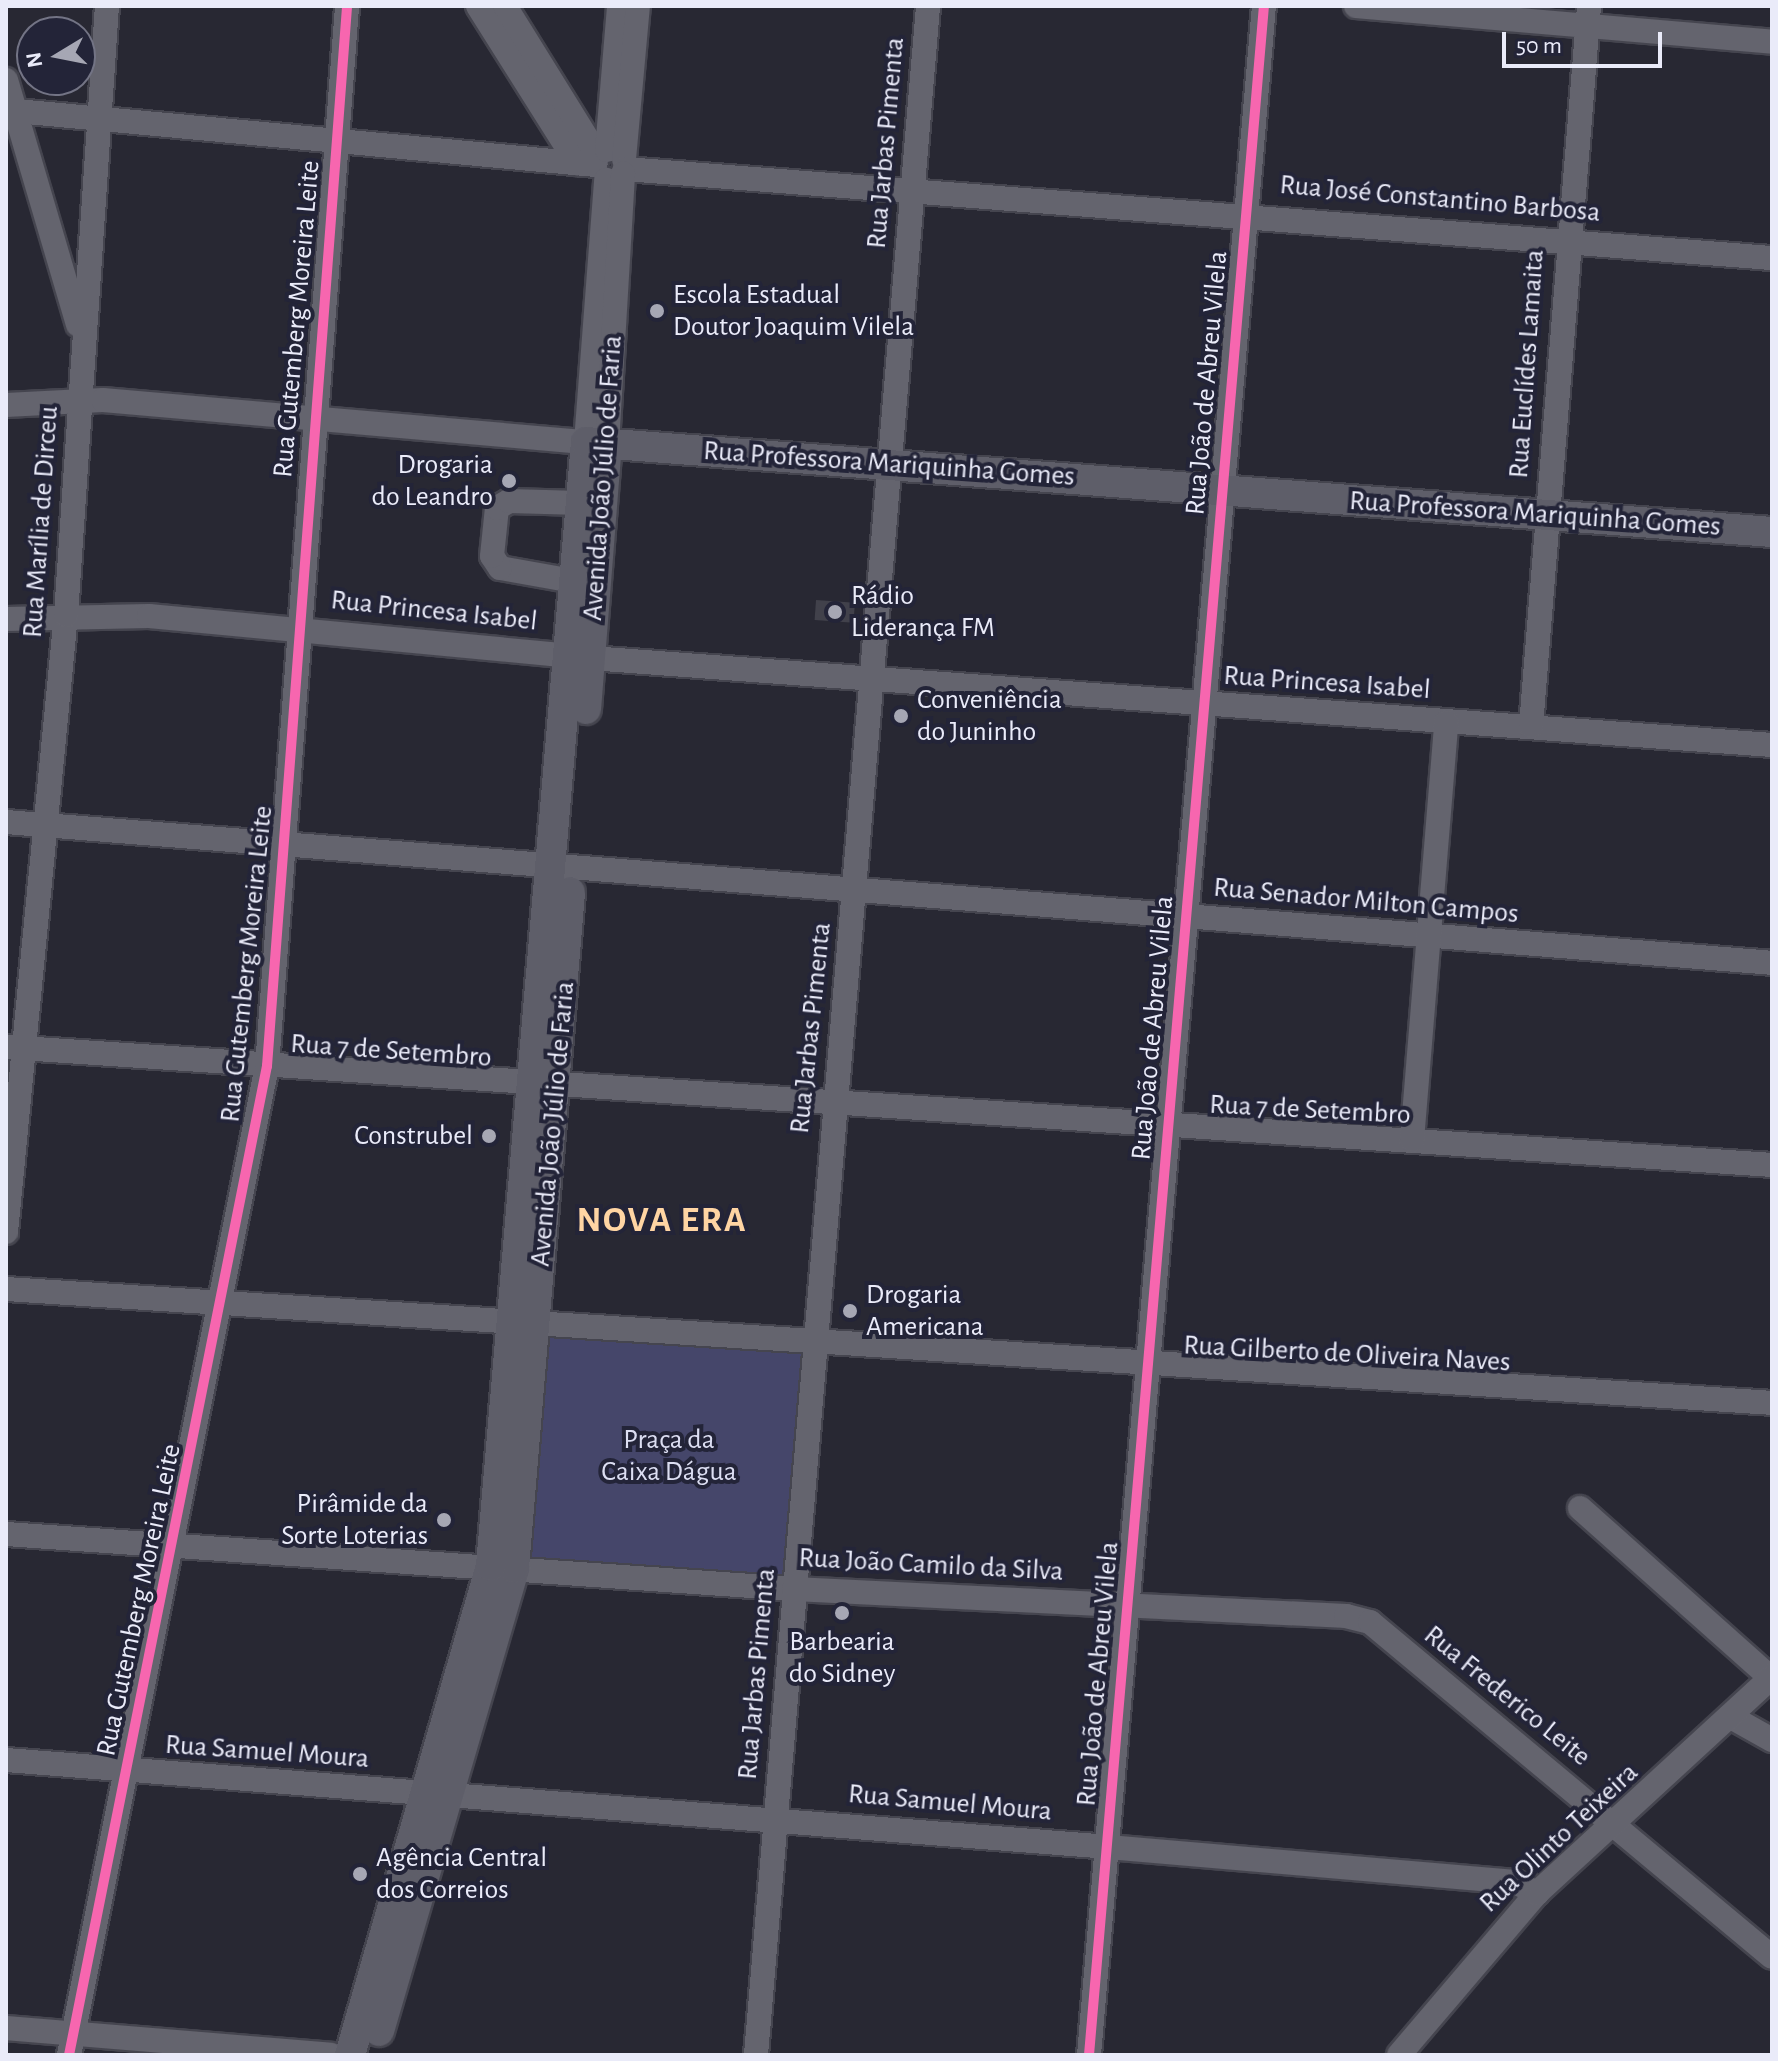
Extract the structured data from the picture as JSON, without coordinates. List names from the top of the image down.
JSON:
{
  "streets": {
    "main road": ["Rua Professora Mariquinha Gomes", "Avenida João Júlio de Faria"],
    "street": [
      "Rua Jarbas Pimenta",
      "Rua José Constantino Barbosa",
      "Rua Gutemberg Moreira Leite",
      "Rua Euclídes Lamaita",
      "Rua João de Abreu Vilela",
      "Rua Marília de Dirceu",
      "Rua Princesa Isabel",
      "Rua Senador Milton Campos",
      "Rua 7 de Setembro",
      "Rua Gilberto de Oliveira Naves",
      "Rua João Camilo da Silva",
      "Rua Frederico Leite",
      "Rua Samuel Moura",
      "Rua Olinto Teixeira"
    ]
  },
  "crossings": [
    ["Rua Jarbas Pimenta", "Rua José Constantino Barbosa"],
    ["Rua Jarbas Pimenta", "Rua Professora Mariquinha Gomes"],
    ["Rua Jarbas Pimenta", "Rua Princesa Isabel"],
    ["Rua Jarbas Pimenta", "Rua Senador Milton Campos"],
    ["Rua Jarbas Pimenta", "Rua 7 de Setembro"],
    ["Rua Jarbas Pimenta", "Rua Gilberto de Oliveira Naves"],
    ["Rua Jarbas Pimenta", "Rua João Camilo da Silva"],
    ["Rua Jarbas Pimenta", "Rua Samuel Moura"],
    ["Rua José Constantino Barbosa", "Rua Gutemberg Moreira Leite"],
    ["Rua José Constantino Barbosa", "Rua Euclídes Lamaita"],
    ["Rua José Constantino Barbosa", "Rua João de Abreu Vilela"],
    ["Rua José Constantino Barbosa", "Avenida João Júlio de Faria"],
    ["Rua José Constantino Barbosa", "Rua Marília de Dirceu"],
    ["Rua Gutemberg Moreira Leite", "Rua Professora Mariquinha Gomes"],
    ["Rua Gutemberg Moreira Leite", "Rua Princesa Isabel"],
    ["Rua Gutemberg Moreira Leite", "Rua Senador Milton Campos"],
    ["Rua Gutemberg Moreira Leite", "Rua 7 de Setembro"],
    ["Rua Gutemberg Moreira Leite", "Rua Gilberto de Oliveira Naves"],
    ["Rua Gutemberg Moreira Leite", "Rua João Camilo da Silva"],
    ["Rua Gutemberg Moreira Leite", "Rua Samuel Moura"],
    ["Rua Euclídes Lamaita", "Rua Professora Mariquinha Gomes"],
    ["Rua Euclídes Lamaita", "Rua Princesa Isabel"],
    ["Rua João de Abreu Vilela", "Rua Professora Mariquinha Gomes"],
    ["Rua João de Abreu Vilela", "Rua Princesa Isabel"],
    ["Rua João de Abreu Vilela", "Rua Senador Milton Campos"],
    ["Rua João de Abreu Vilela", "Rua 7 de Setembro"],
    ["Rua João de Abreu Vilela", "Rua Gilberto de Oliveira Naves"],
    ["Rua João de Abreu Vilela", "Rua João Camilo da Silva"],
    ["Rua João de Abreu Vilela", "Rua Samuel Moura"],
    ["Rua Professora Mariquinha Gomes", "Avenida João Júlio de Faria"],
    ["Rua Professora Mariquinha Gomes", "Rua Marília de Dirceu"],
    ["Avenida João Júlio de Faria", "Rua Princesa Isabel"],
    ["Avenida João Júlio de Faria", "Rua Senador Milton Campos"],
    ["Avenida João Júlio de Faria", "Rua 7 de Setembro"],
    ["Avenida João Júlio de Faria", "Rua Gilberto de Oliveira Naves"],
    ["Avenida João Júlio de Faria", "Rua João Camilo da Silva"],
    ["Avenida João Júlio de Faria", "Rua Samuel Moura"],
    ["Rua Marília de Dirceu", "Rua Princesa Isabel"],
    ["Rua Marília de Dirceu", "Rua Senador Milton Campos"],
    ["Rua Marília de Dirceu", "Rua 7 de Setembro"],
    ["Rua João Camilo da Silva", "Rua Frederico Leite"],
    ["Rua Frederico Leite", "Rua Olinto Teixeira"],
    ["Rua Samuel Moura", "Rua Olinto Teixeira"]
  ],
  "districts": ["NOVA ERA"],
  "parks": ["Praça da Caixa Dágua"],
  "places": [
    "Escola Estadual Doutor Joaquim Vilela",
    "Drogaria do Leandro",
    "Rádio Liderança FM",
    "Conveniência do Juninho",
    "Construbel",
    "Drogaria Americana",
    "Pirâmide da Sorte Loterias",
    "Barbearia do Sidney",
    "Agência Central dos Correios"
  ],
  "scale_bar": "50 m",
  "north": "left"
}
